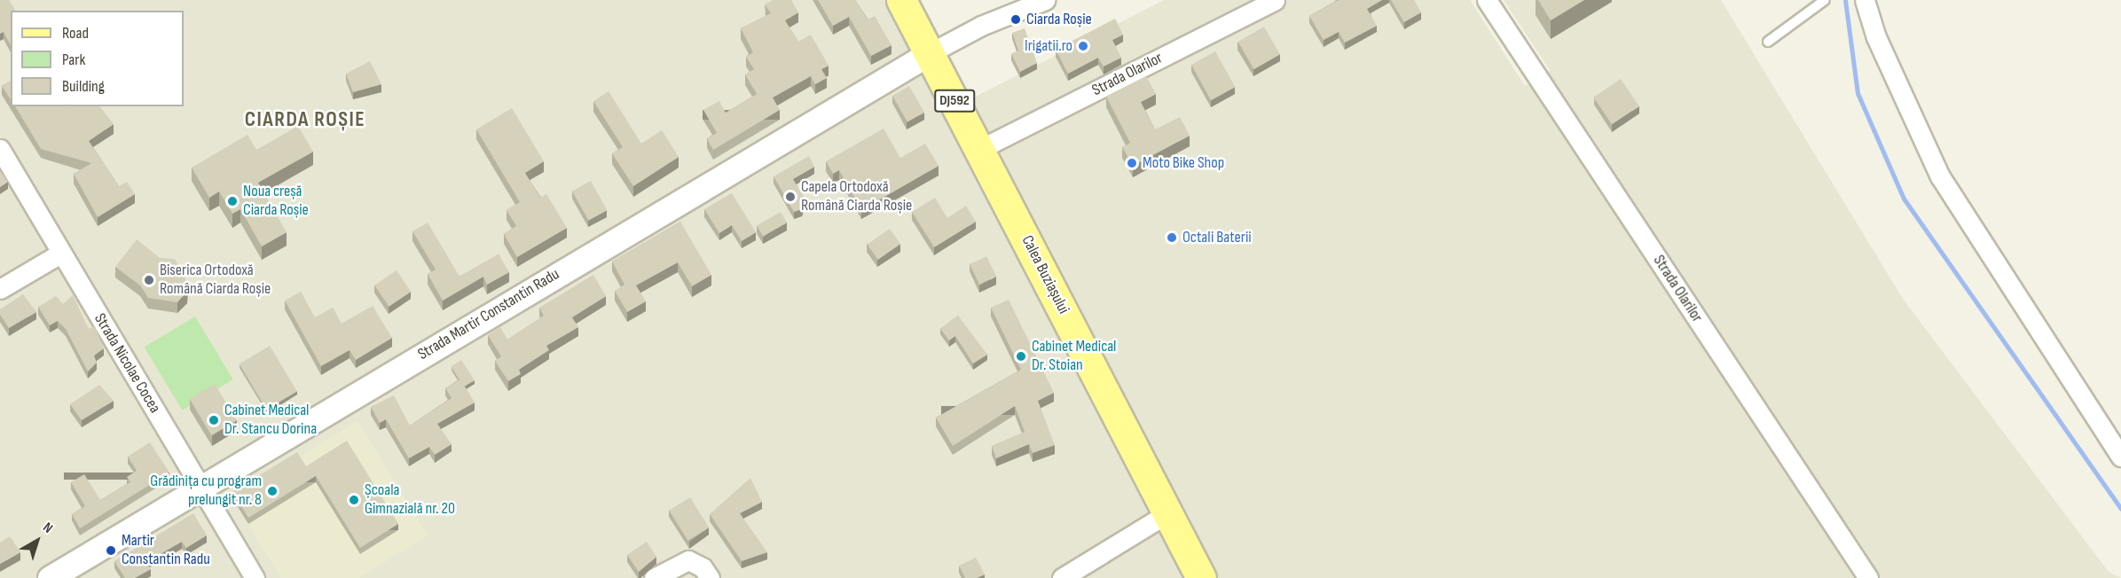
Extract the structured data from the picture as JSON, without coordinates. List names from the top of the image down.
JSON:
{
  "streets": {
    "main road": ["DJ592", "Calea Buziașului"],
    "street": ["Strada Olarilor", "Strada Martir Constantin Radu", "Strada Nicolae Cocea"]
  },
  "crossings": [
    ["Strada Olarilor", "Calea Buziașului"],
    ["Calea Buziașului", "Strada Martir Constantin Radu"],
    ["Strada Martir Constantin Radu", "Strada Nicolae Cocea"]
  ],
  "districts": ["CIARDA ROȘIE"],
  "places": [
    "Ciarda Roșie",
    "Irigatii.ro",
    "Moto Bike Shop",
    "Capela Ortodoxă Română Ciarda Roșie",
    "Noua creșă Ciarda Roșie",
    "Octali Baterii",
    "Biserica Ortodoxă Română Ciarda Roșie",
    "Cabinet Medical Dr. Stoian",
    "Cabinet Medical Dr. Stancu Dorina",
    "Grădinița cu program prelungit nr. 8",
    "Școala Gimnazială nr. 20",
    "Martir Constantin Radu"
  ],
  "legend": ["Road", "Park", "Building"],
  "north": "top right"
}
